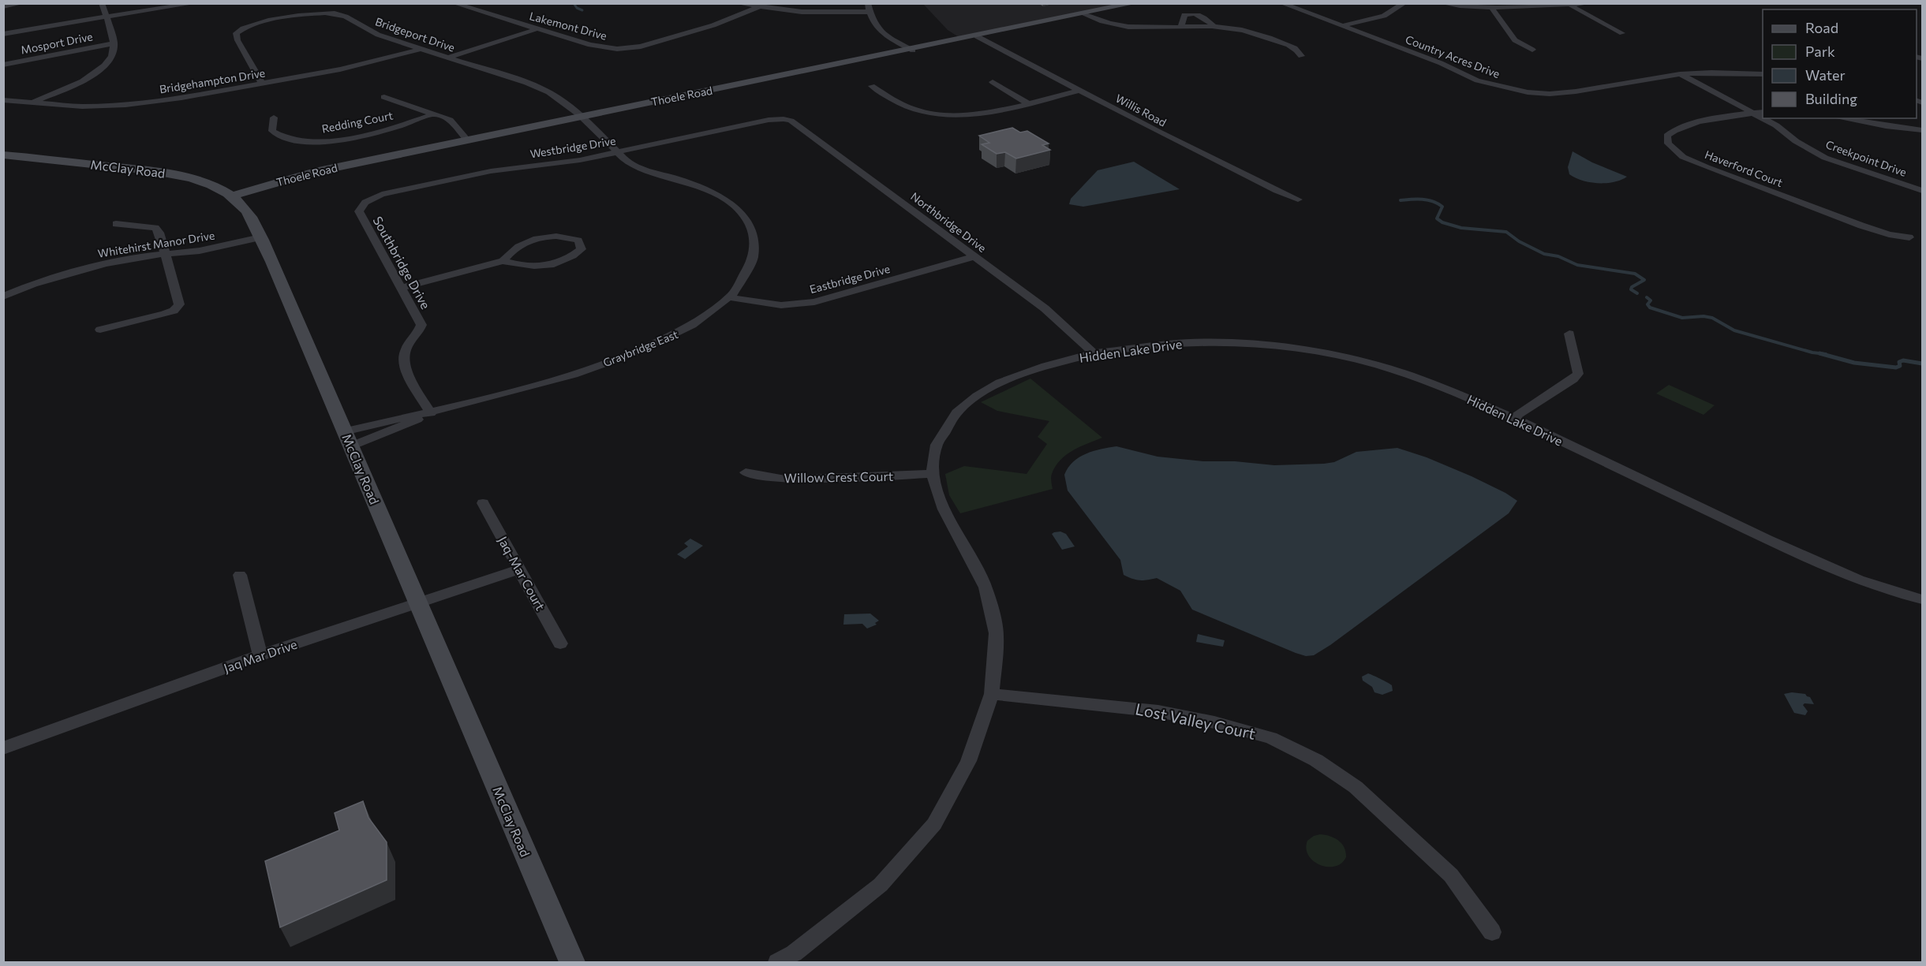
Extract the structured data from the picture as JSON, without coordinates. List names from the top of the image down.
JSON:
{
  "streets": {
    "main road": ["Thoele Road", "McClay Road"],
    "street": [
      "Lakemont Drive",
      "Bridgeport Drive",
      "Mosport Drive",
      "Country Acres Drive",
      "Bridgehampton Drive",
      "Willis Road",
      "Redding Court",
      "Westbridge Drive",
      "Creekpoint Drive",
      "Haverford Court",
      "Northbridge Drive",
      "Whitehirst Manor Drive",
      "Southbridge Drive",
      "Eastbridge Drive",
      "Graybridge East",
      "Hidden Lake Drive",
      "Willow Crest Court",
      "Jaq-Mar Court",
      "Jaq Mar Drive",
      "Lost Valley Court"
    ]
  },
  "crossings": [
    ["Bridgeport Drive", "Bridgehampton Drive"],
    ["Bridgeport Drive", "Thoele Road"],
    ["Bridgeport Drive", "Graybridge East"],
    ["Country Acres Drive", "Creekpoint Drive"],
    ["Thoele Road", "Willis Road"],
    ["Thoele Road", "McClay Road"],
    ["Thoele Road", "Graybridge East"],
    ["Westbridge Drive", "Northbridge Drive"],
    ["Westbridge Drive", "Southbridge Drive"],
    ["Westbridge Drive", "Graybridge East"],
    ["Creekpoint Drive", "Haverford Court"],
    ["McClay Road", "Whitehirst Manor Drive"],
    ["McClay Road", "Graybridge East"],
    ["McClay Road", "Jaq Mar Drive"],
    ["Northbridge Drive", "Eastbridge Drive"],
    ["Northbridge Drive", "Hidden Lake Drive"],
    ["Southbridge Drive", "Graybridge East"],
    ["Eastbridge Drive", "Graybridge East"],
    ["Hidden Lake Drive", "Willow Crest Court"],
    ["Hidden Lake Drive", "Lost Valley Court"],
    ["Jaq-Mar Court", "Jaq Mar Drive"]
  ],
  "legend": [
    "Road",
    "Park",
    "Water",
    "Building"
  ]
}
